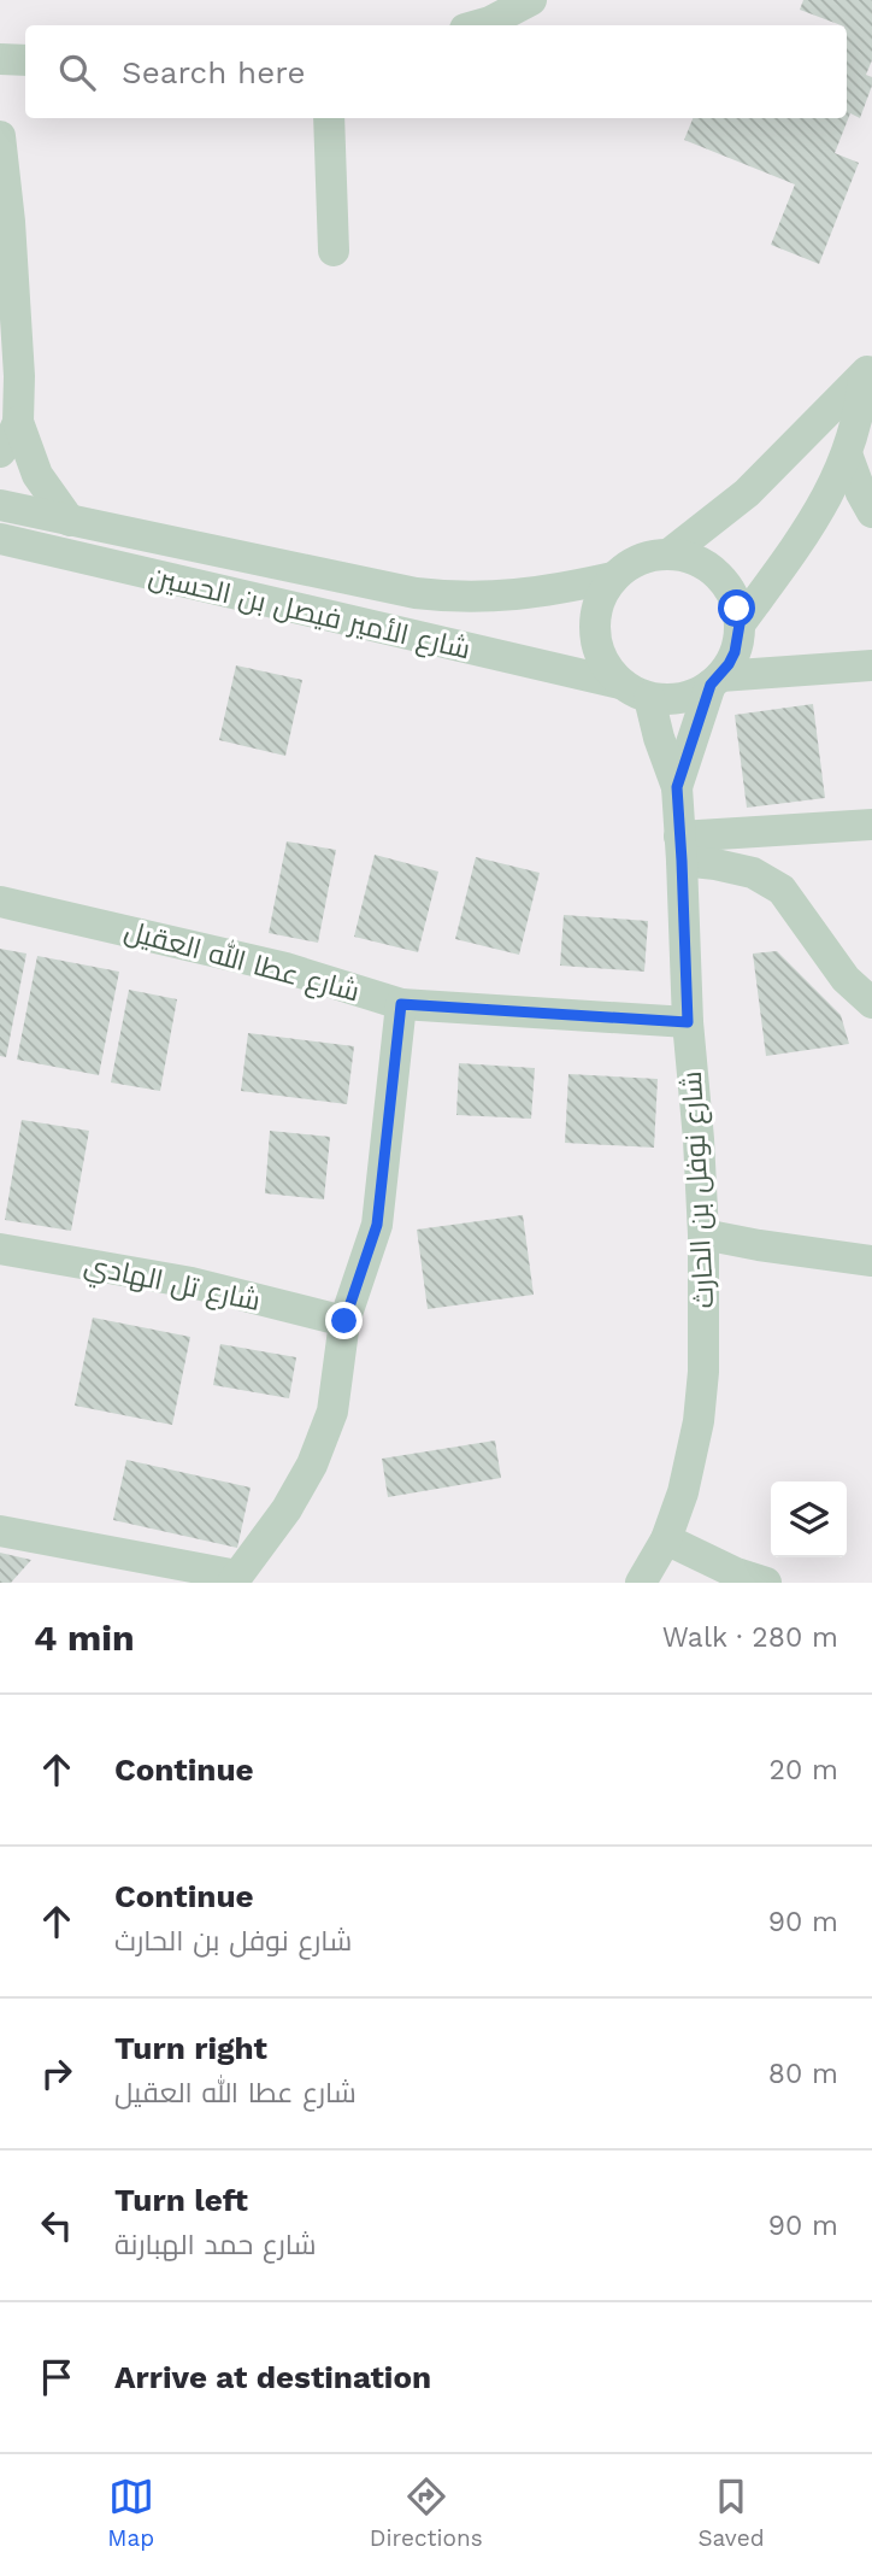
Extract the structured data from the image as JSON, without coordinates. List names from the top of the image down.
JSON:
{
  "streets": {
    "street": [
      "شارع الأمير فيصل بن الحسين",
      "شارع عطا الله العقيل",
      "شارع نوفل بن الحارث",
      "شارع تل الهادي"
    ]
  },
  "crossings": [
    ["شارع الأمير فيصل بن الحسين", "شارع نوفل بن الحارث"],
    ["شارع عطا الله العقيل", "شارع نوفل بن الحارث"]
  ],
  "page": {
    "search": "Search here",
    "heading": ["4 min", "Walk · 280 m"],
    "list": [
      ["Continue", "20 m"],
      ["Continue", "شارع نوفل بن الحارث", "90 m"],
      ["Turn right", "شارع عطا الله العقيل", "80 m"],
      ["Turn left", "شارع حمد الهبارنة", "90 m"],
      "Arrive at destination"
    ],
    "nav": ["Map", "Directions", "Saved"]
  }
}
